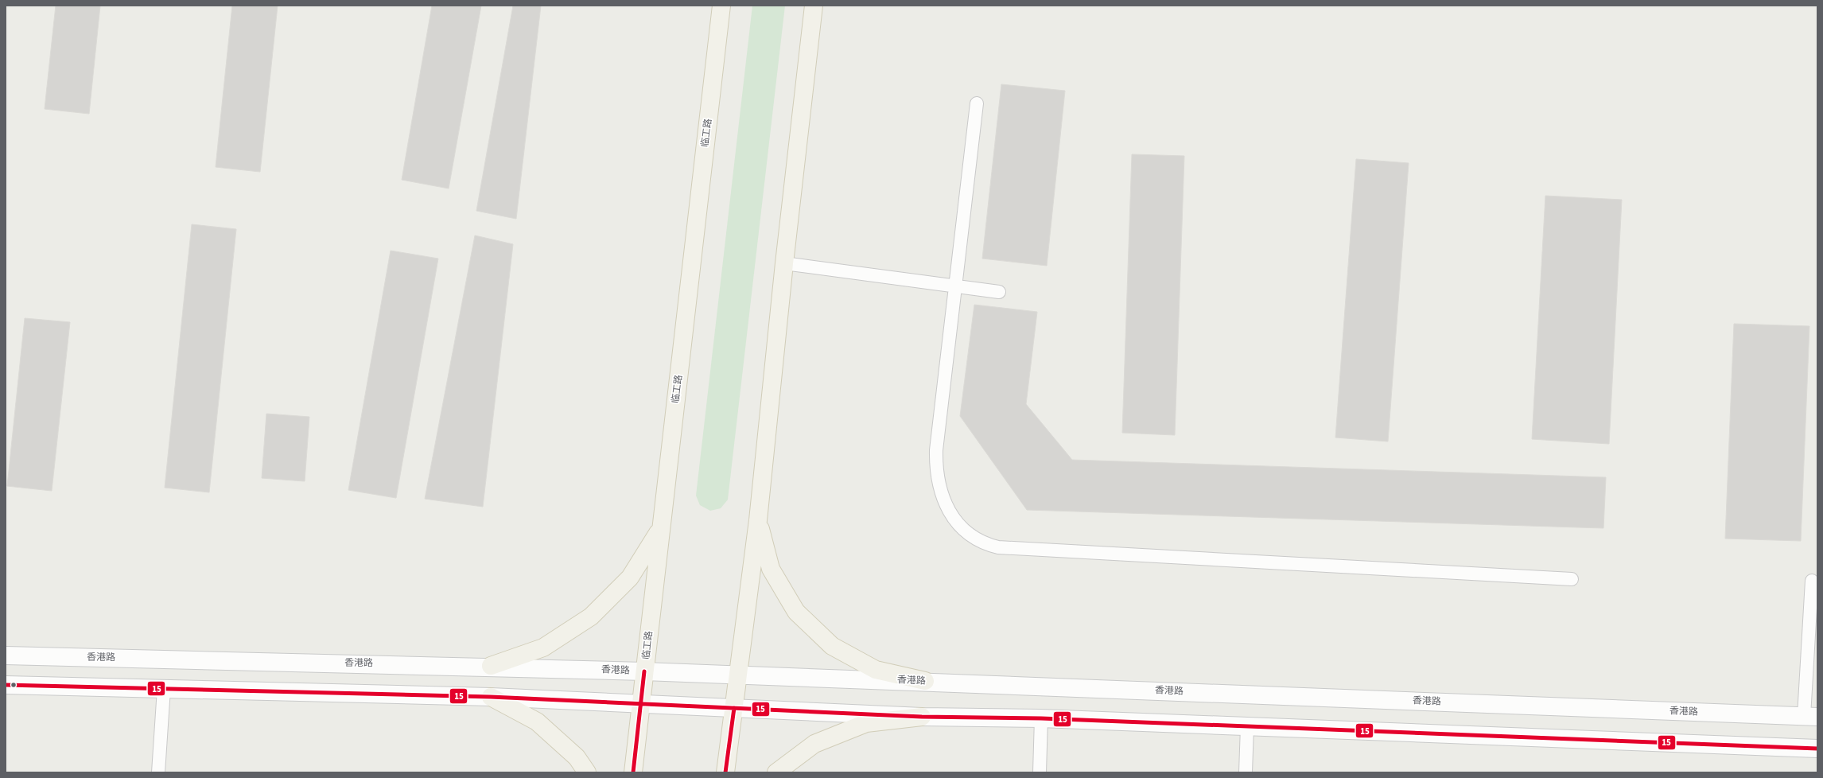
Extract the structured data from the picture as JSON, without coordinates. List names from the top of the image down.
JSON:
{
  "streets": {
    "main road": ["临工路", "香港路"]
  },
  "crossings": [
    ["临工路", "香港路"]
  ],
  "lines": ["transit line 15"]
}
